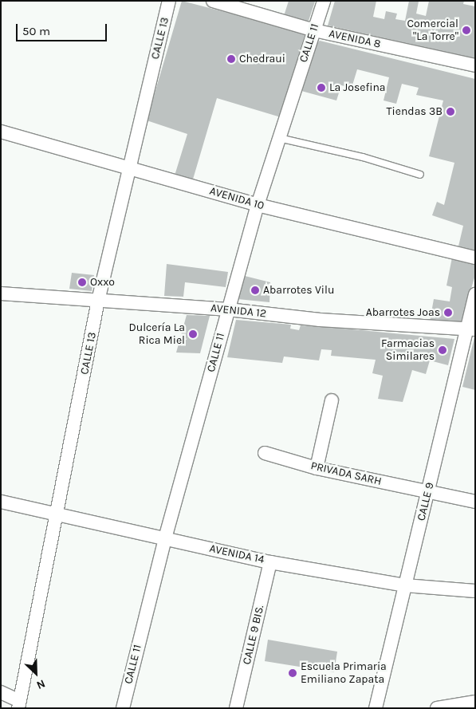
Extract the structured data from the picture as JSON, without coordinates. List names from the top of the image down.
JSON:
{
  "streets": {
    "street": [
      "CALLE 13",
      "AVENIDA 8",
      "CALLE 11",
      "AVENIDA 10",
      "AVENIDA 12",
      "PRIVADA SARH",
      "CALLE 9",
      "AVENIDA 14",
      "CALLE 9 BIS."
    ]
  },
  "crossings": [
    ["CALLE 13", "AVENIDA 10"],
    ["CALLE 13", "AVENIDA 12"],
    ["CALLE 13", "AVENIDA 14"],
    ["AVENIDA 8", "CALLE 11"],
    ["CALLE 11", "AVENIDA 10"],
    ["CALLE 11", "AVENIDA 12"],
    ["CALLE 11", "AVENIDA 14"],
    ["AVENIDA 12", "CALLE 9"],
    ["PRIVADA SARH", "CALLE 9"],
    ["CALLE 9", "AVENIDA 14"],
    ["AVENIDA 14", "CALLE 9 BIS."]
  ],
  "places": [
    "Comercial \"La Torre\"",
    "Chedraui",
    "La Josefina",
    "Tiendas 3B",
    "Oxxo",
    "Abarrotes Vilu",
    "Abarrotes Joas",
    "Dulcería La Rica Miel",
    "Farmacias Similares",
    "Escuela Primaria Emiliano Zapata"
  ],
  "scale_bar": "50 m",
  "north": "bottom right"
}
